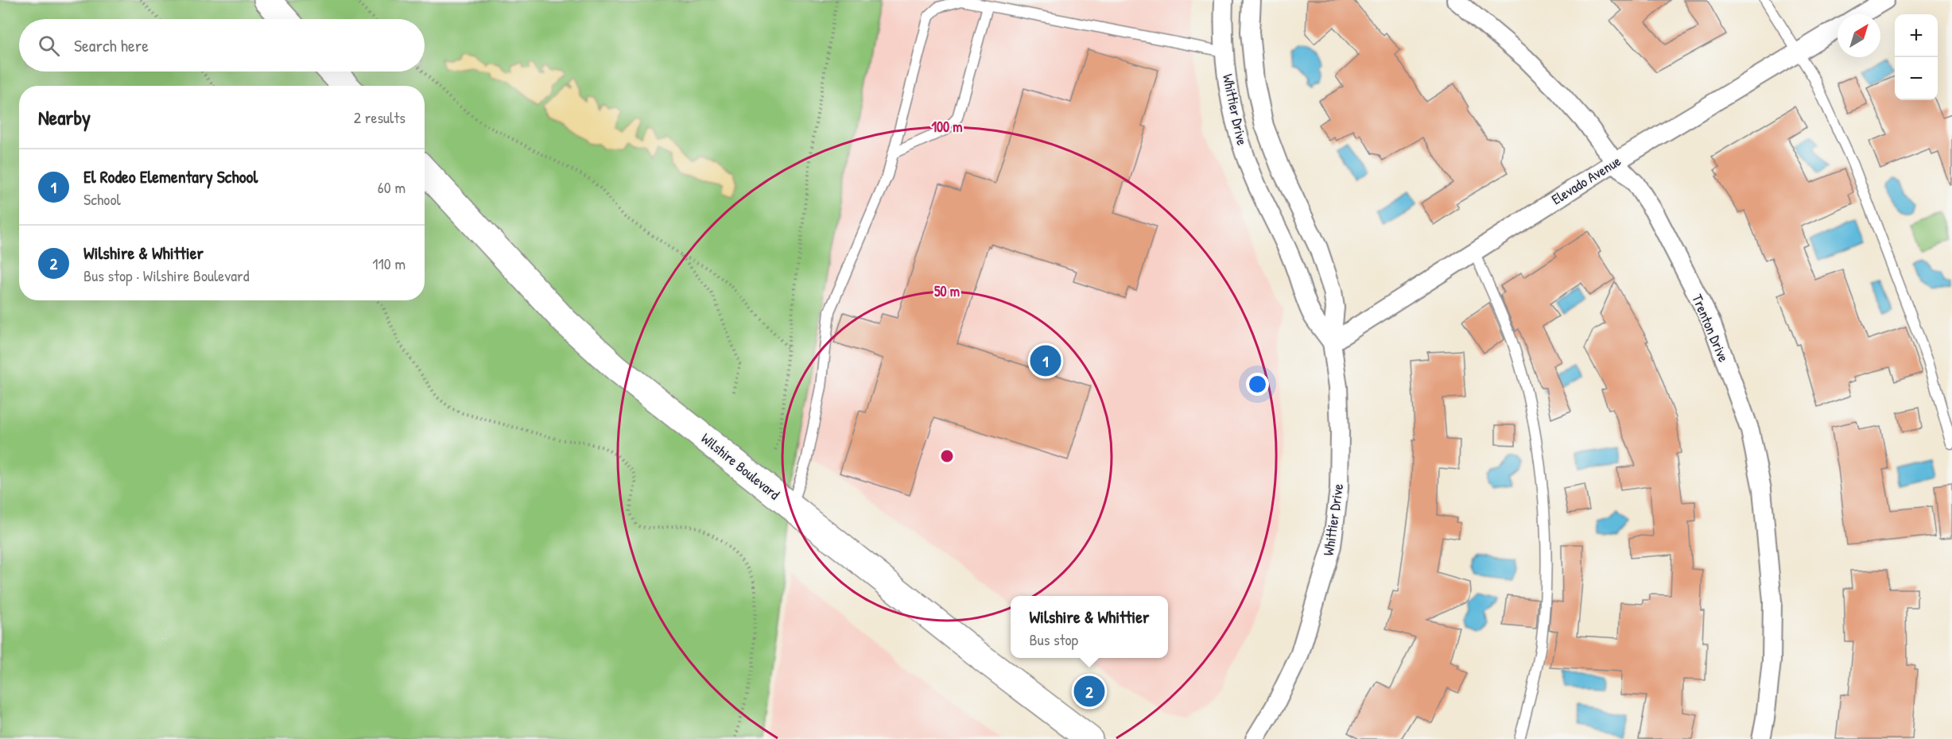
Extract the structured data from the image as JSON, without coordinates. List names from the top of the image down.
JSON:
{
  "streets": {
    "main road": ["Wilshire Boulevard"],
    "street": ["Whittier Drive", "Elevado Avenue", "Trenton Drive"]
  },
  "crossings": [
    ["Whittier Drive", "Elevado Avenue"],
    ["Elevado Avenue", "Trenton Drive"]
  ],
  "north": "top right",
  "page": {
    "map_buttons": ["+", "−"],
    "search": "Search here",
    "heading": ["Nearby", "2 results"],
    "list": [
      {
        "mark": "1",
        "name": "El Rodeo Elementary School",
        "note": "School",
        "value": "60 m"
      },
      {
        "mark": "2",
        "name": "Wilshire & Whittier",
        "note": "Bus stop · Wilshire Boulevard",
        "value": "110 m"
      }
    ],
    "pins": ["1", "2"],
    "popup": ["Wilshire & Whittier", "Bus stop"]
  },
  "rings": ["100 m", "50 m"]
}
